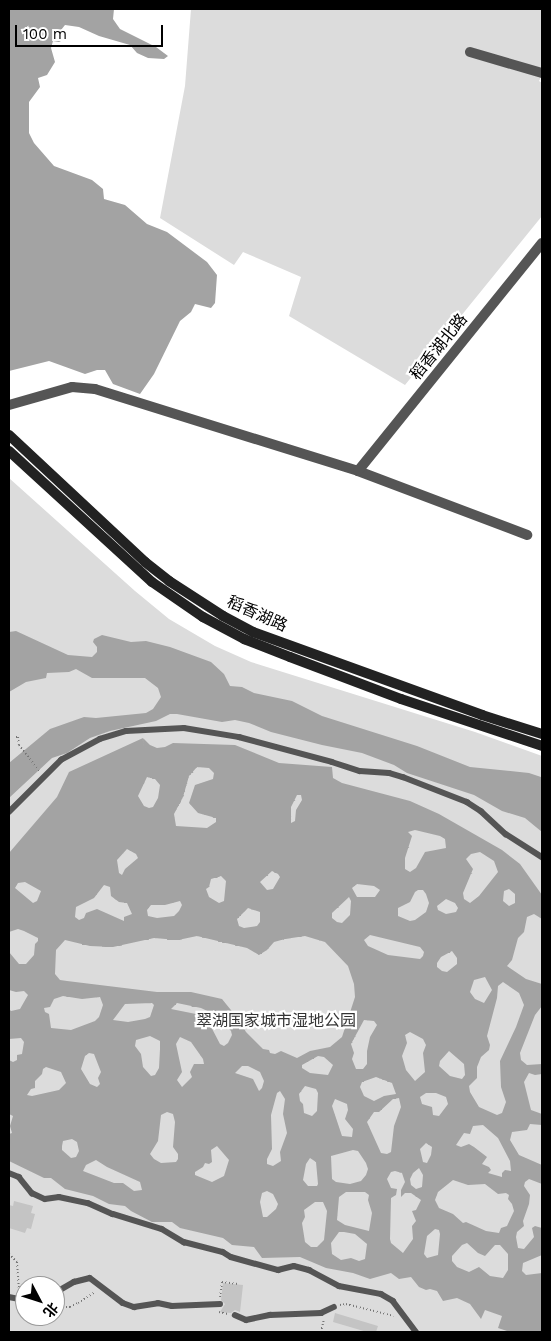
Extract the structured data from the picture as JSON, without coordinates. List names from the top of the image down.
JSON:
{
  "streets": {
    "street": ["稻香湖北路", "稻香湖路"]
  },
  "parks": ["翠湖国家城市湿地公园"],
  "scale_bar": "100 m",
  "north": "bottom right"
}
